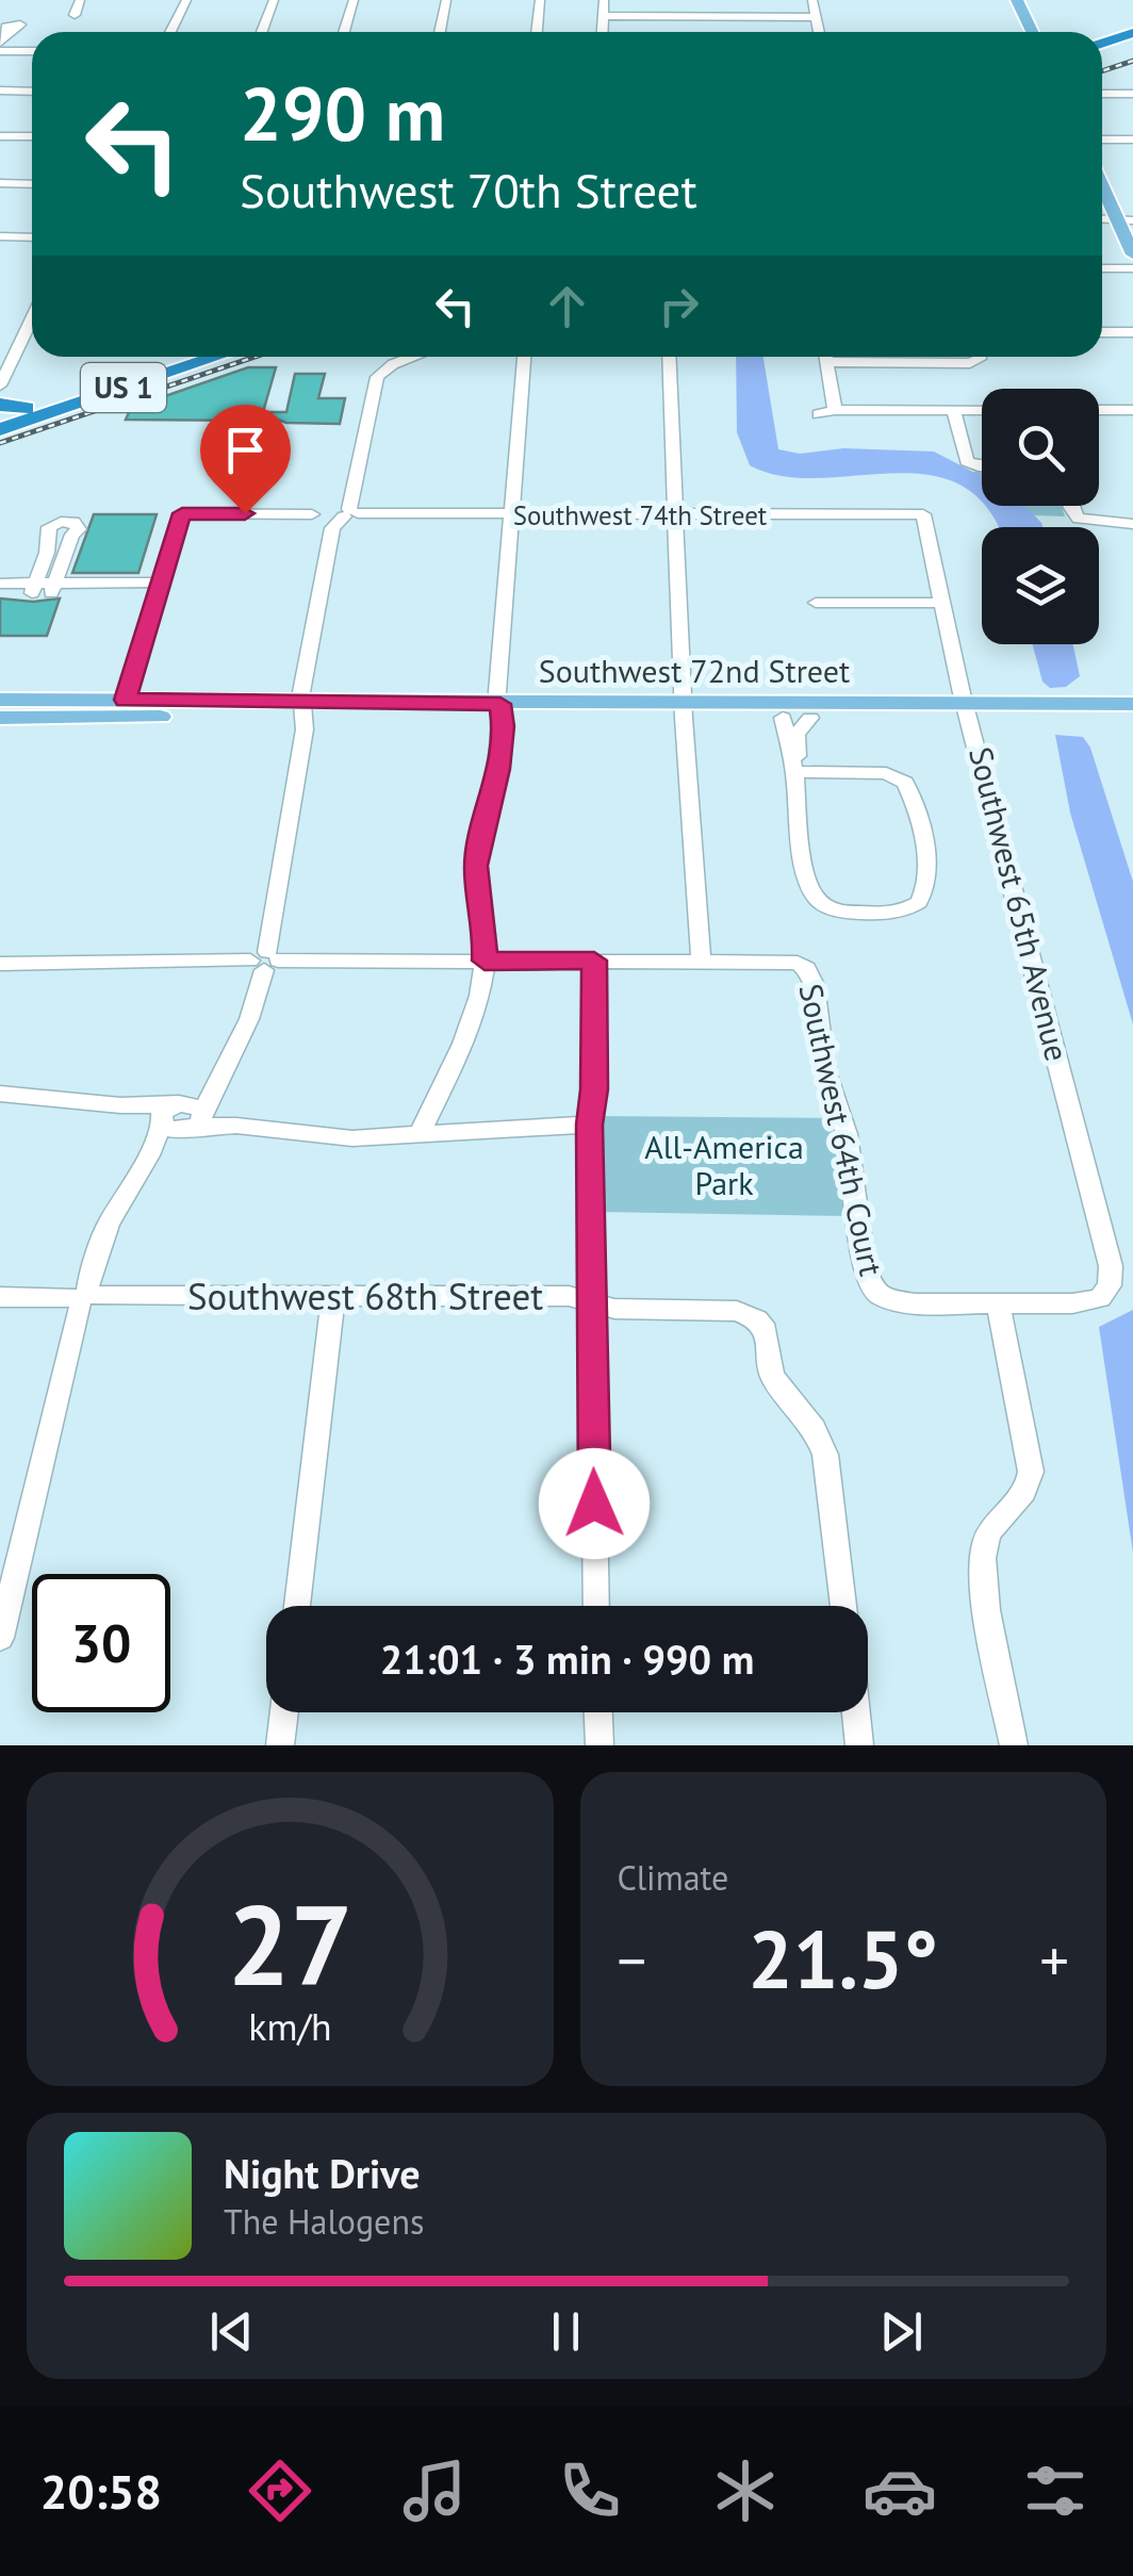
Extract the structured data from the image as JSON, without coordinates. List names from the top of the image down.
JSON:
{
  "streets": {
    "highway": ["US 1"],
    "main road": ["Southwest 72nd Street"],
    "street": [
      "Southwest 74th Street",
      "Southwest 65th Avenue",
      "Southwest 64th Court",
      "Southwest 68th Street"
    ]
  },
  "crossings": [
    ["Southwest 74th Street", "Southwest 65th Avenue"],
    ["Southwest 72nd Street", "Southwest 65th Avenue"],
    ["Southwest 65th Avenue", "Southwest 64th Court"]
  ],
  "parks": ["All-America Park"],
  "page": {
    "turn": ["290 m", "Southwest 70th Street"],
    "limit": "30",
    "trip": "21:01 · 3 min · 990 m",
    "tile": "Climate",
    "heat": ["−", "21.5°", "+"],
    "song": ["Night Drive", "The Halogens"],
    "tabs": "20:58",
    "gauge": ["27", "km/h"]
  }
}
